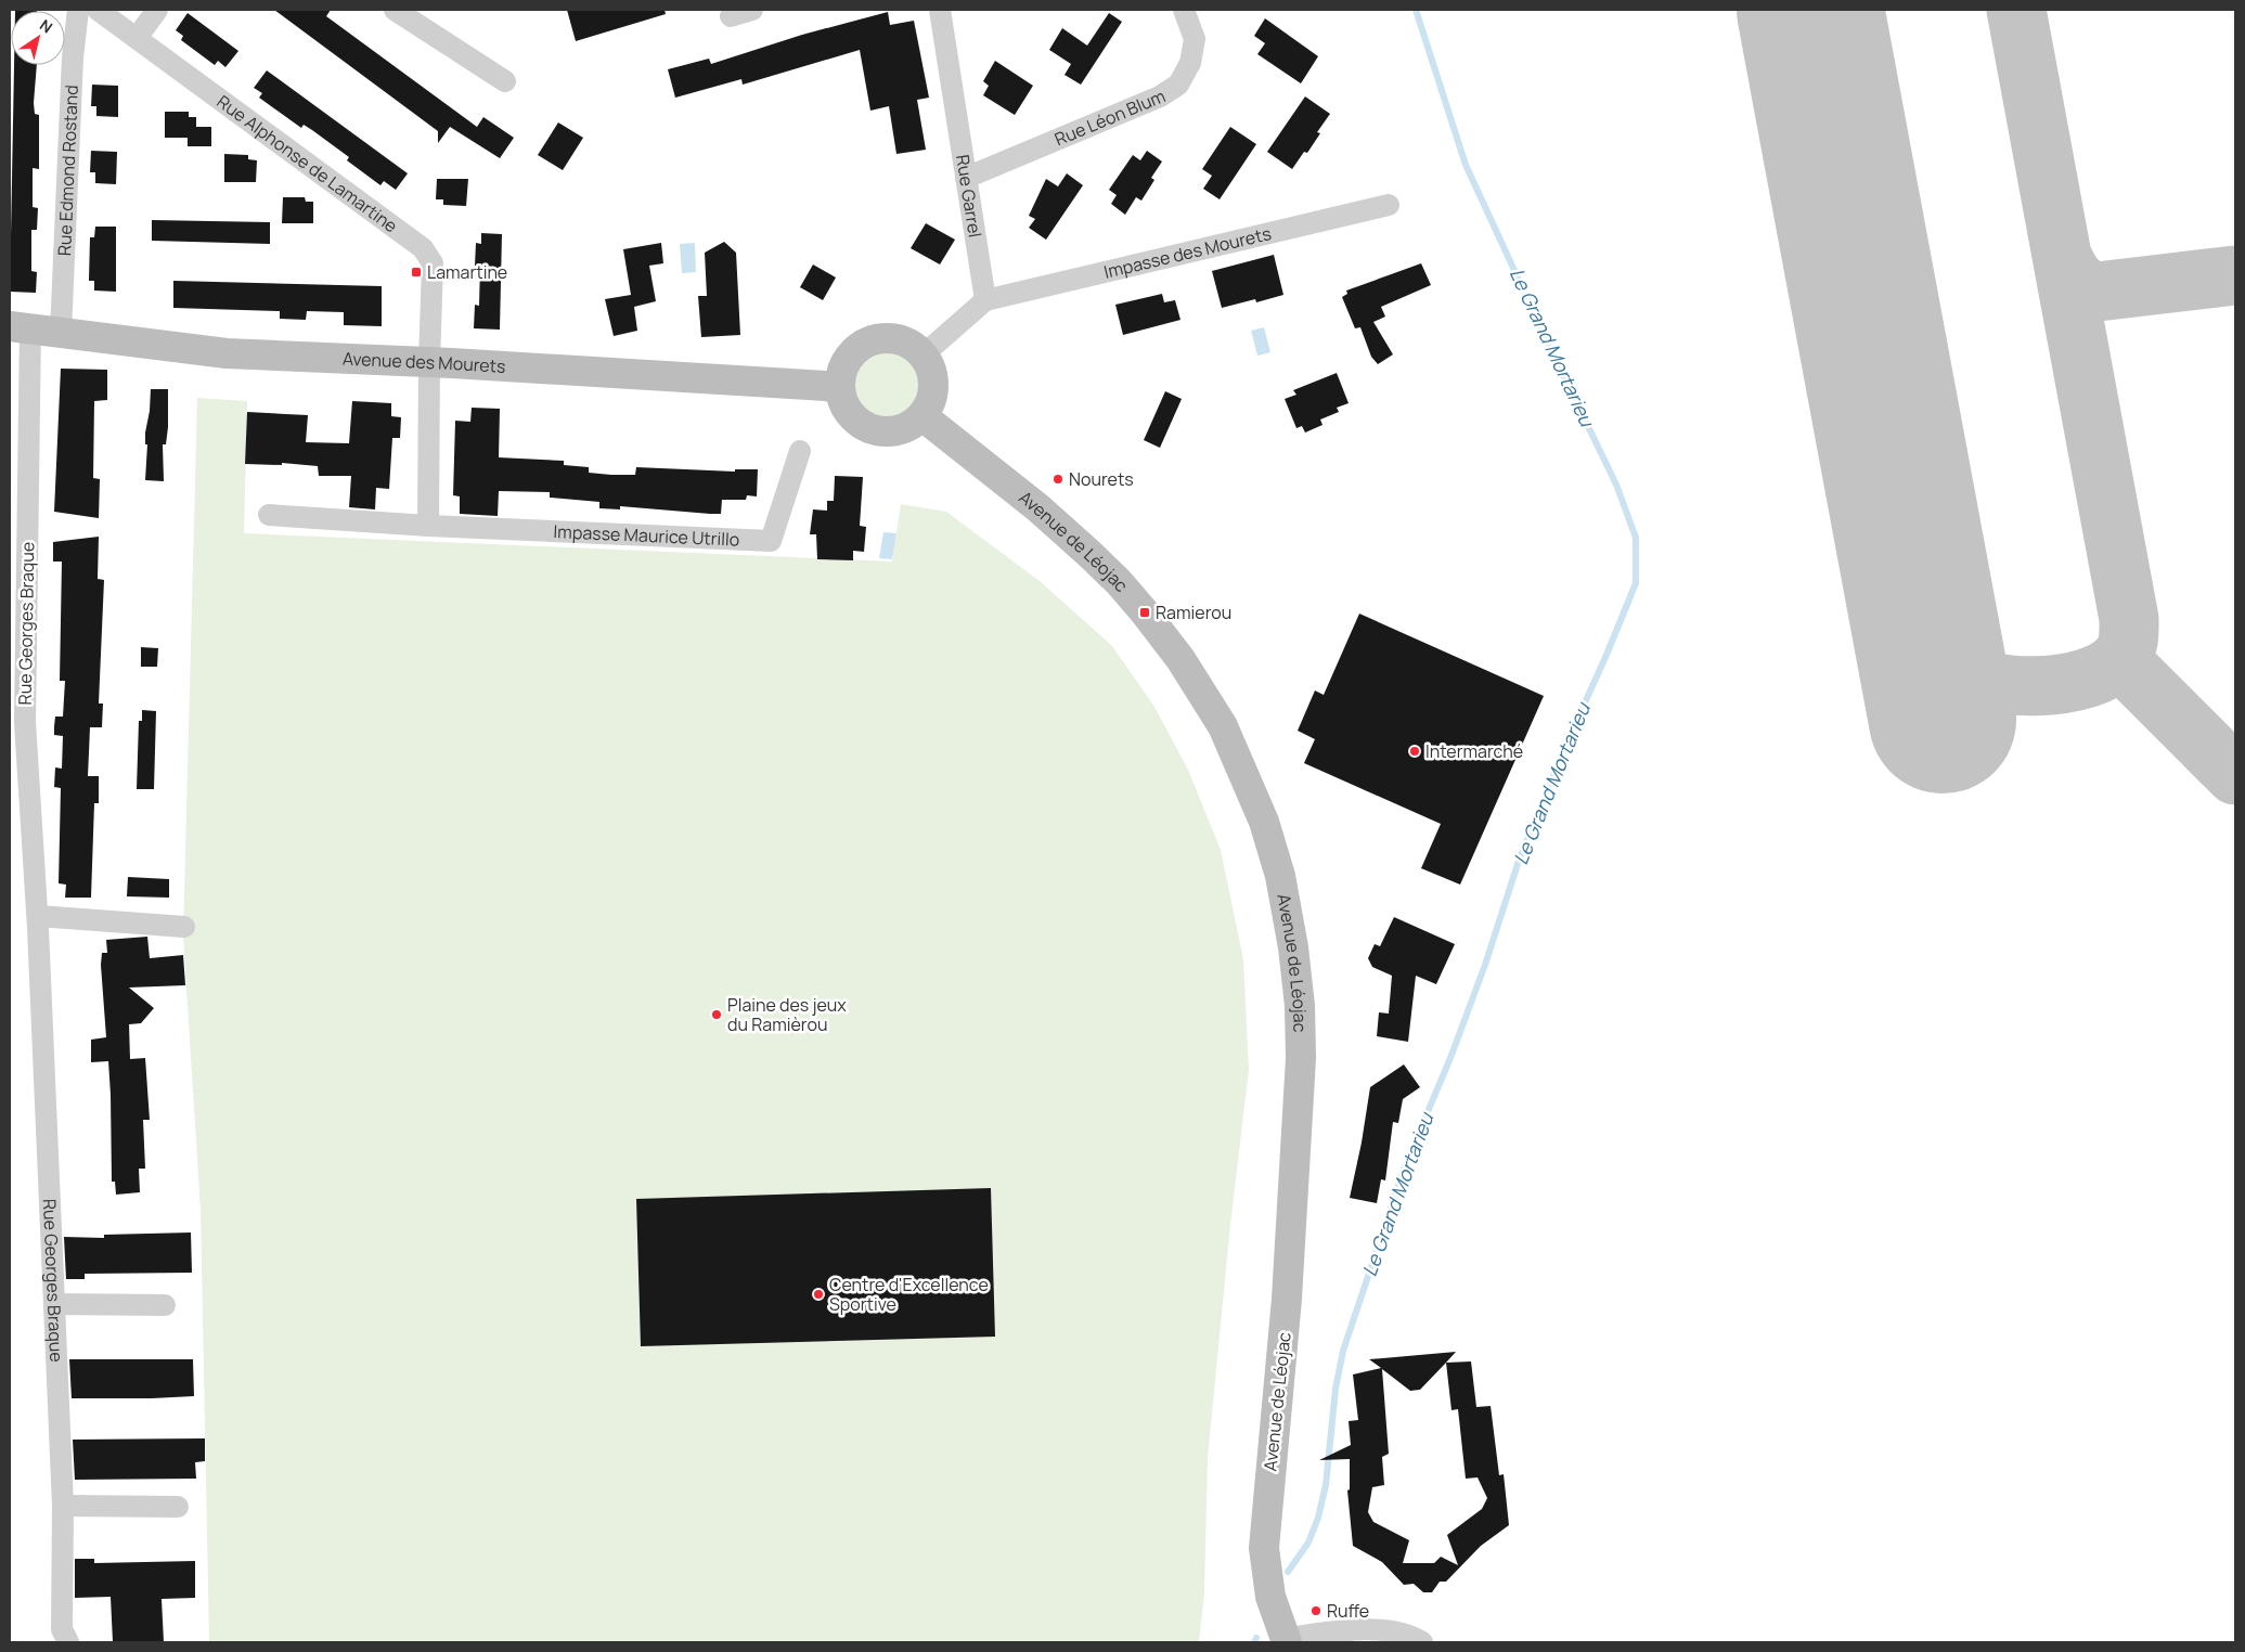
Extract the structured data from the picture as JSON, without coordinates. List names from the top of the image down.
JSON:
{
  "streets": {
    "main road": ["Avenue des Mourets", "Avenue de Léojac"],
    "street": [
      "Rue Léon Blum",
      "Rue Alphonse de Lamartine",
      "Rue Edmond Rostand",
      "Rue Garrel",
      "Impasse des Mourets",
      "Impasse Maurice Utrillo",
      "Rue Georges Braque"
    ]
  },
  "crossings": [
    ["Rue Léon Blum", "Rue Garrel"],
    ["Rue Alphonse de Lamartine", "Avenue des Mourets"],
    ["Rue Edmond Rostand", "Avenue des Mourets"],
    ["Rue Garrel", "Impasse des Mourets"],
    ["Avenue des Mourets", "Avenue de Léojac"],
    ["Avenue des Mourets", "Rue Georges Braque"]
  ],
  "water": ["Le Grand Mortarieu"],
  "places": {
    "transit": ["Lamartine", "Ramierou"],
    "other": [
      "Nourets",
      "Intermarché",
      "Plaine des jeux du Ramièrou",
      "Centre d'Excellence Sportive",
      "Ruffe"
    ]
  },
  "north": "top right"
}
